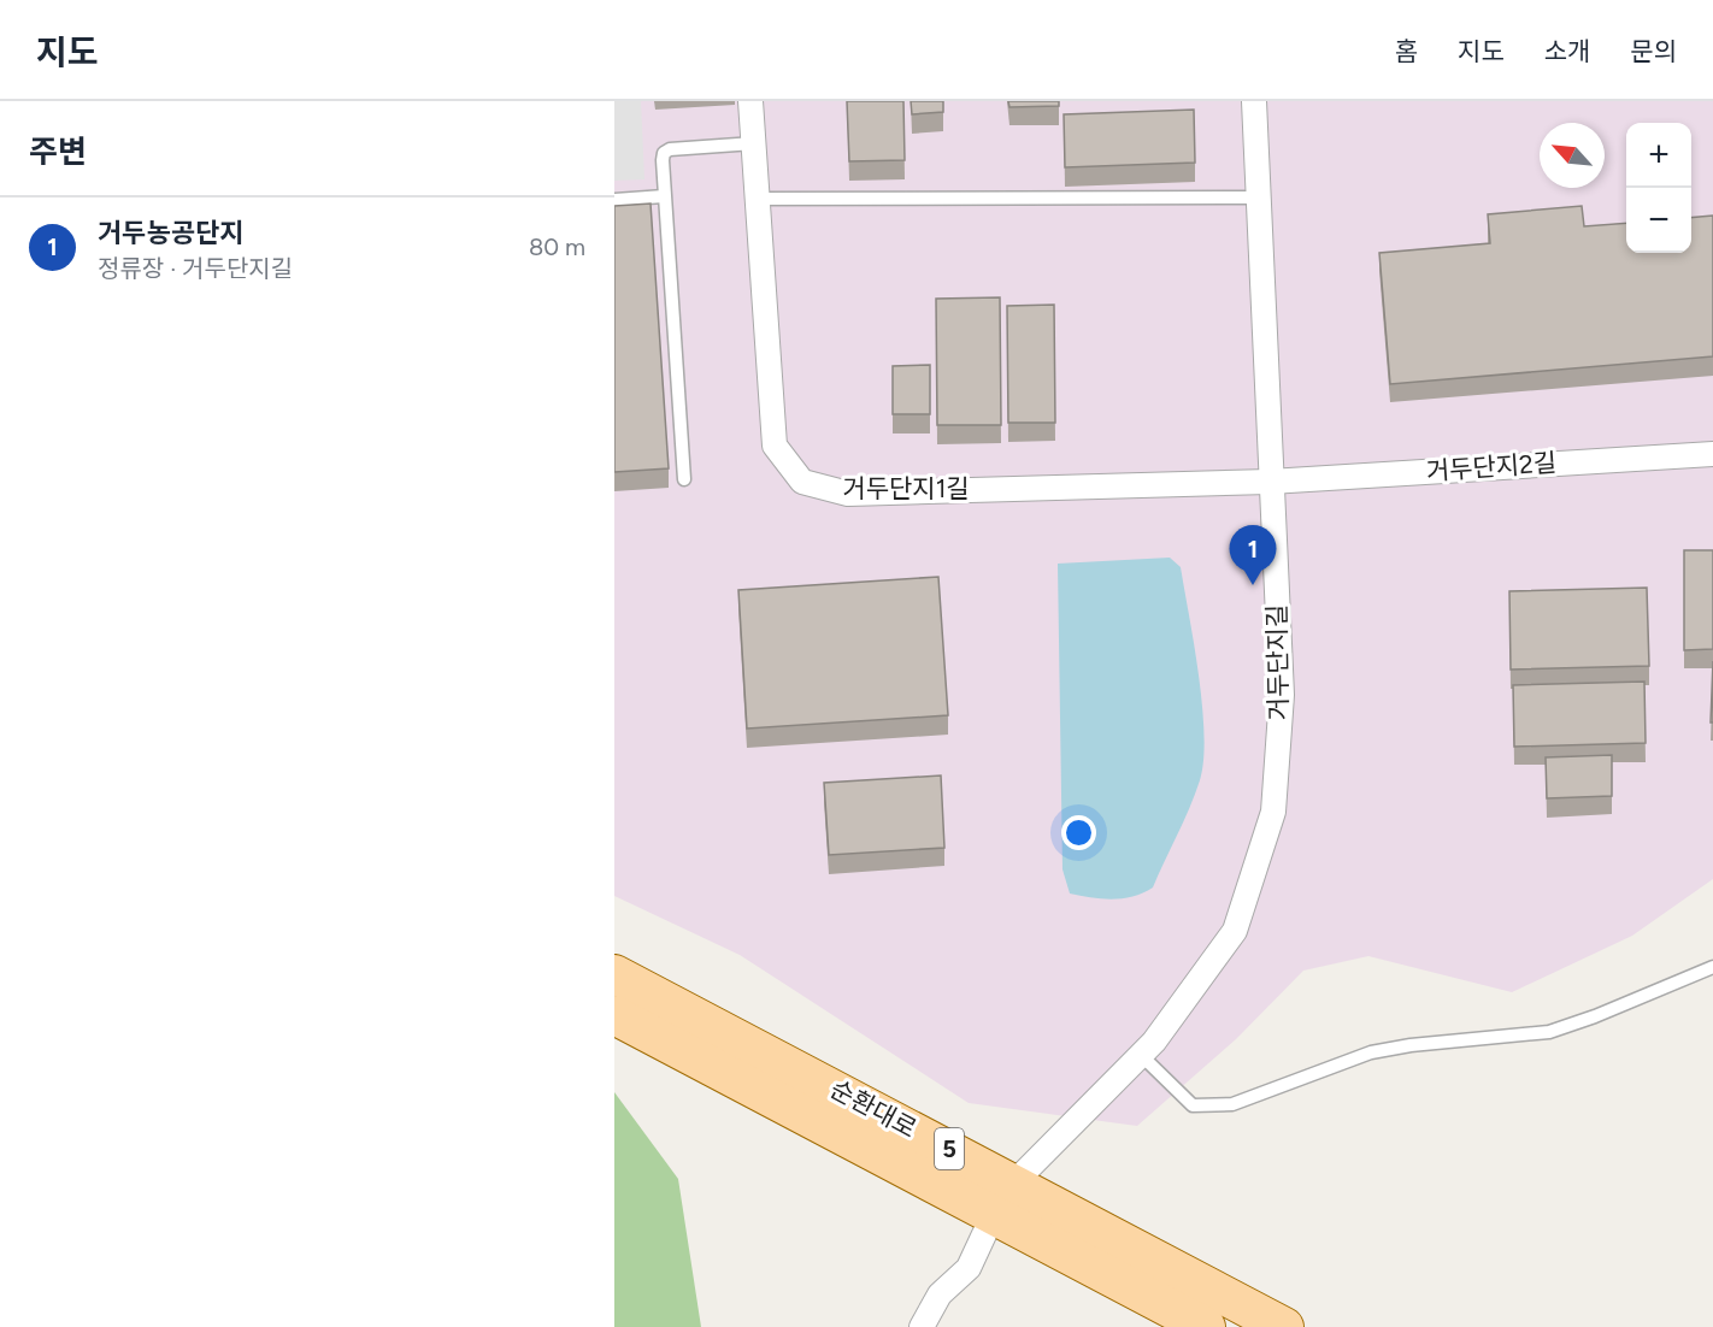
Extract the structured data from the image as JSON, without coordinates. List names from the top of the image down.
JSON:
{
  "streets": {
    "main road": ["순환대로", "5"],
    "street": ["거두단지2길", "거두단지1길", "거두단지길"]
  },
  "crossings": [
    ["거두단지2길", "거두단지1길"],
    ["거두단지2길", "거두단지길"],
    ["거두단지1길", "거두단지길"],
    ["거두단지길", "순환대로"]
  ],
  "north": "top left",
  "page": {
    "header": "지도",
    "nav": [
      "홈",
      "지도",
      "소개",
      "문의"
    ],
    "heading": "주변",
    "map_buttons": ["+", "−"],
    "list": [
      {
        "mark": "1",
        "name": "거두농공단지",
        "note": "정류장 · 거두단지길",
        "value": "80 m"
      }
    ],
    "pins": "1"
  }
}
